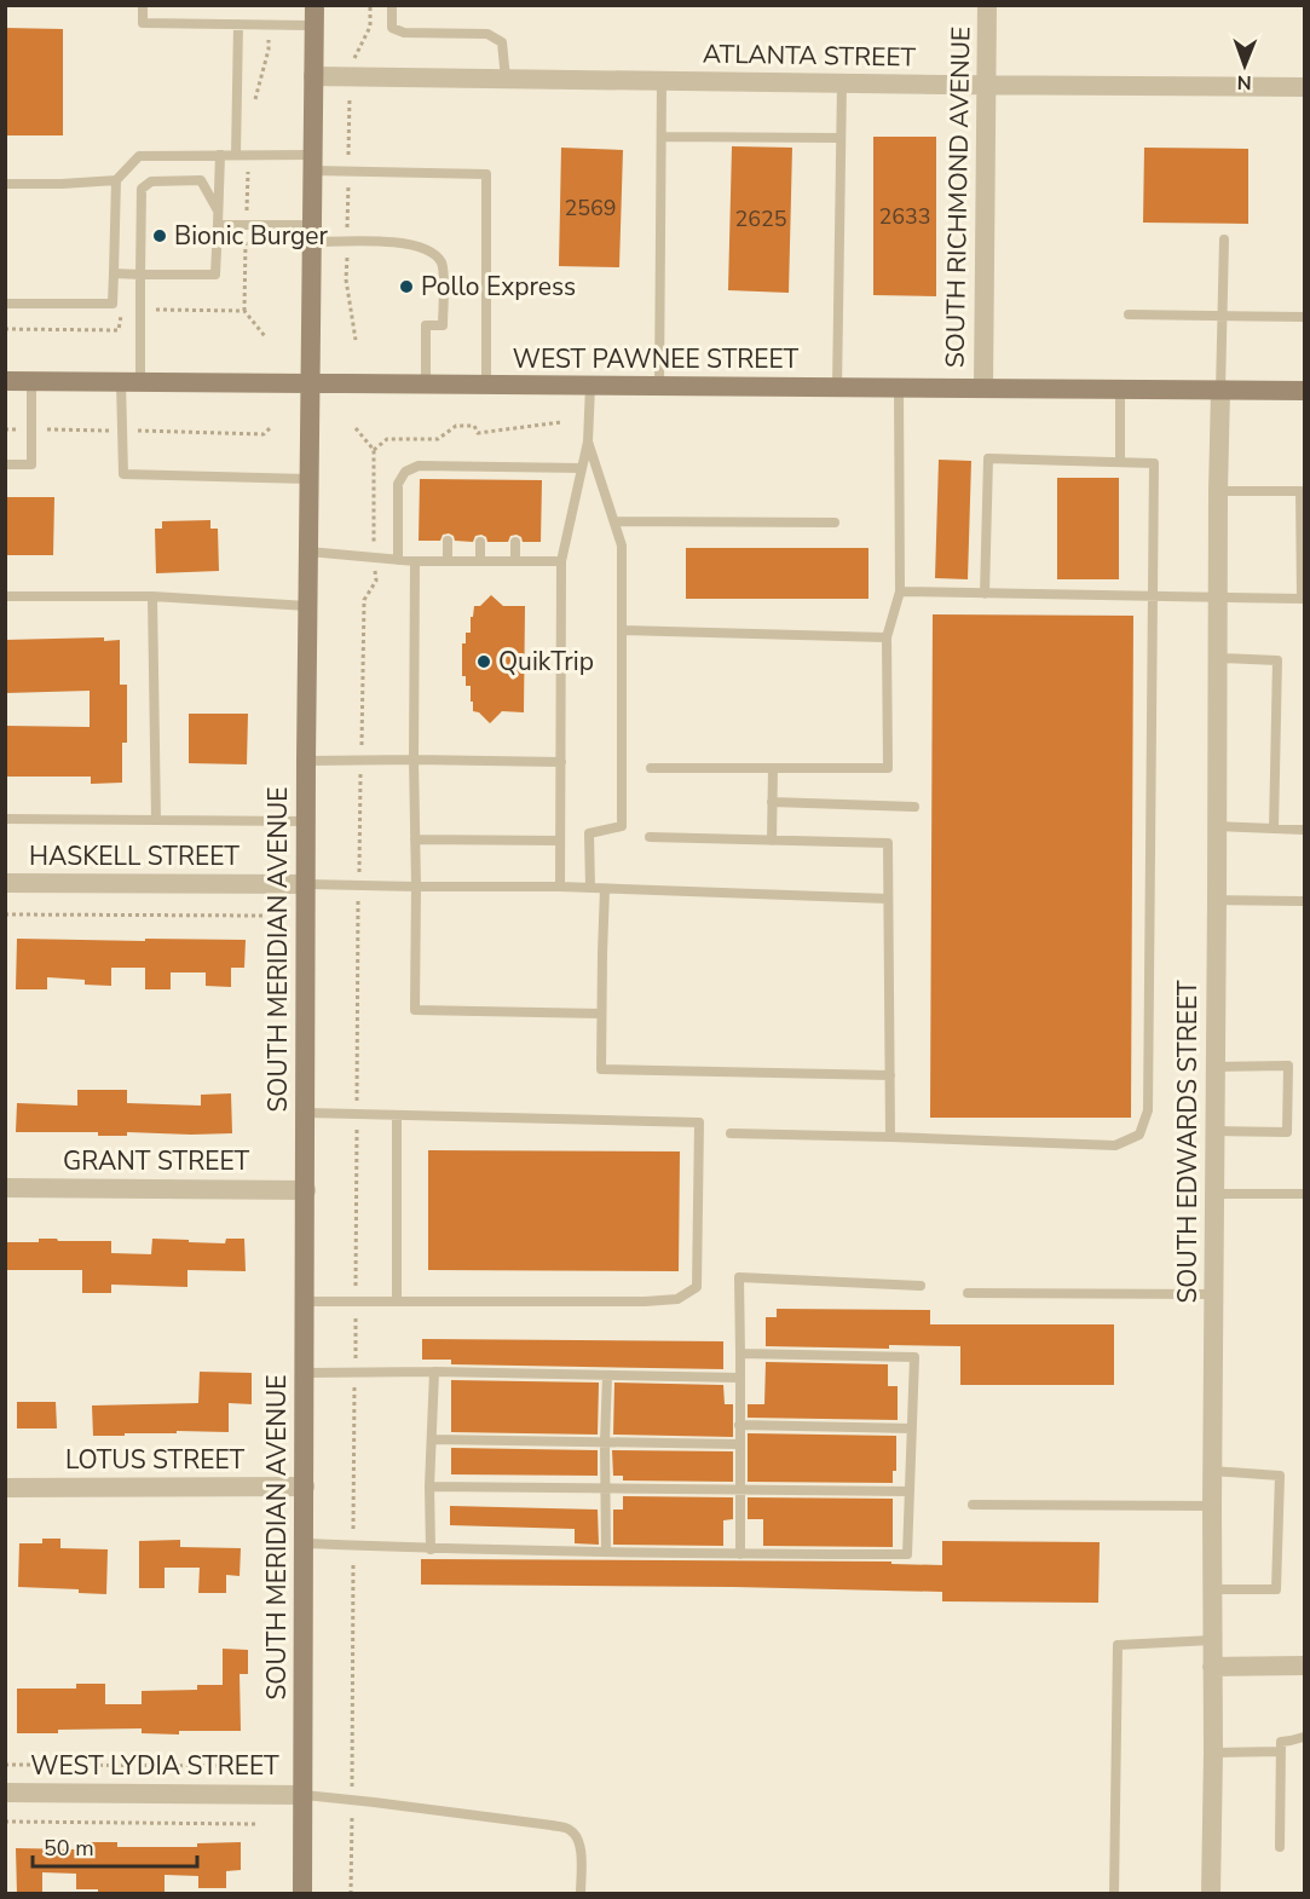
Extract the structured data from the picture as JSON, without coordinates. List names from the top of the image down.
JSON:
{
  "streets": {
    "main road": ["WEST PAWNEE STREET", "SOUTH MERIDIAN AVENUE"],
    "street": [
      "ATLANTA STREET",
      "SOUTH RICHMOND AVENUE",
      "HASKELL STREET",
      "SOUTH EDWARDS STREET",
      "GRANT STREET",
      "LOTUS STREET",
      "WEST LYDIA STREET"
    ]
  },
  "crossings": [
    ["ATLANTA STREET", "SOUTH RICHMOND AVENUE"],
    ["ATLANTA STREET", "SOUTH MERIDIAN AVENUE"],
    ["SOUTH RICHMOND AVENUE", "WEST PAWNEE STREET"],
    ["WEST PAWNEE STREET", "SOUTH MERIDIAN AVENUE"],
    ["WEST PAWNEE STREET", "SOUTH EDWARDS STREET"],
    ["HASKELL STREET", "SOUTH MERIDIAN AVENUE"],
    ["SOUTH MERIDIAN AVENUE", "GRANT STREET"],
    ["SOUTH MERIDIAN AVENUE", "LOTUS STREET"],
    ["SOUTH MERIDIAN AVENUE", "WEST LYDIA STREET"]
  ],
  "places": ["Bionic Burger", "Pollo Express", "QuikTrip"],
  "house_numbers": ["2569", "2633", "2625"],
  "scale_bar": "50 m",
  "north": "bottom"
}
